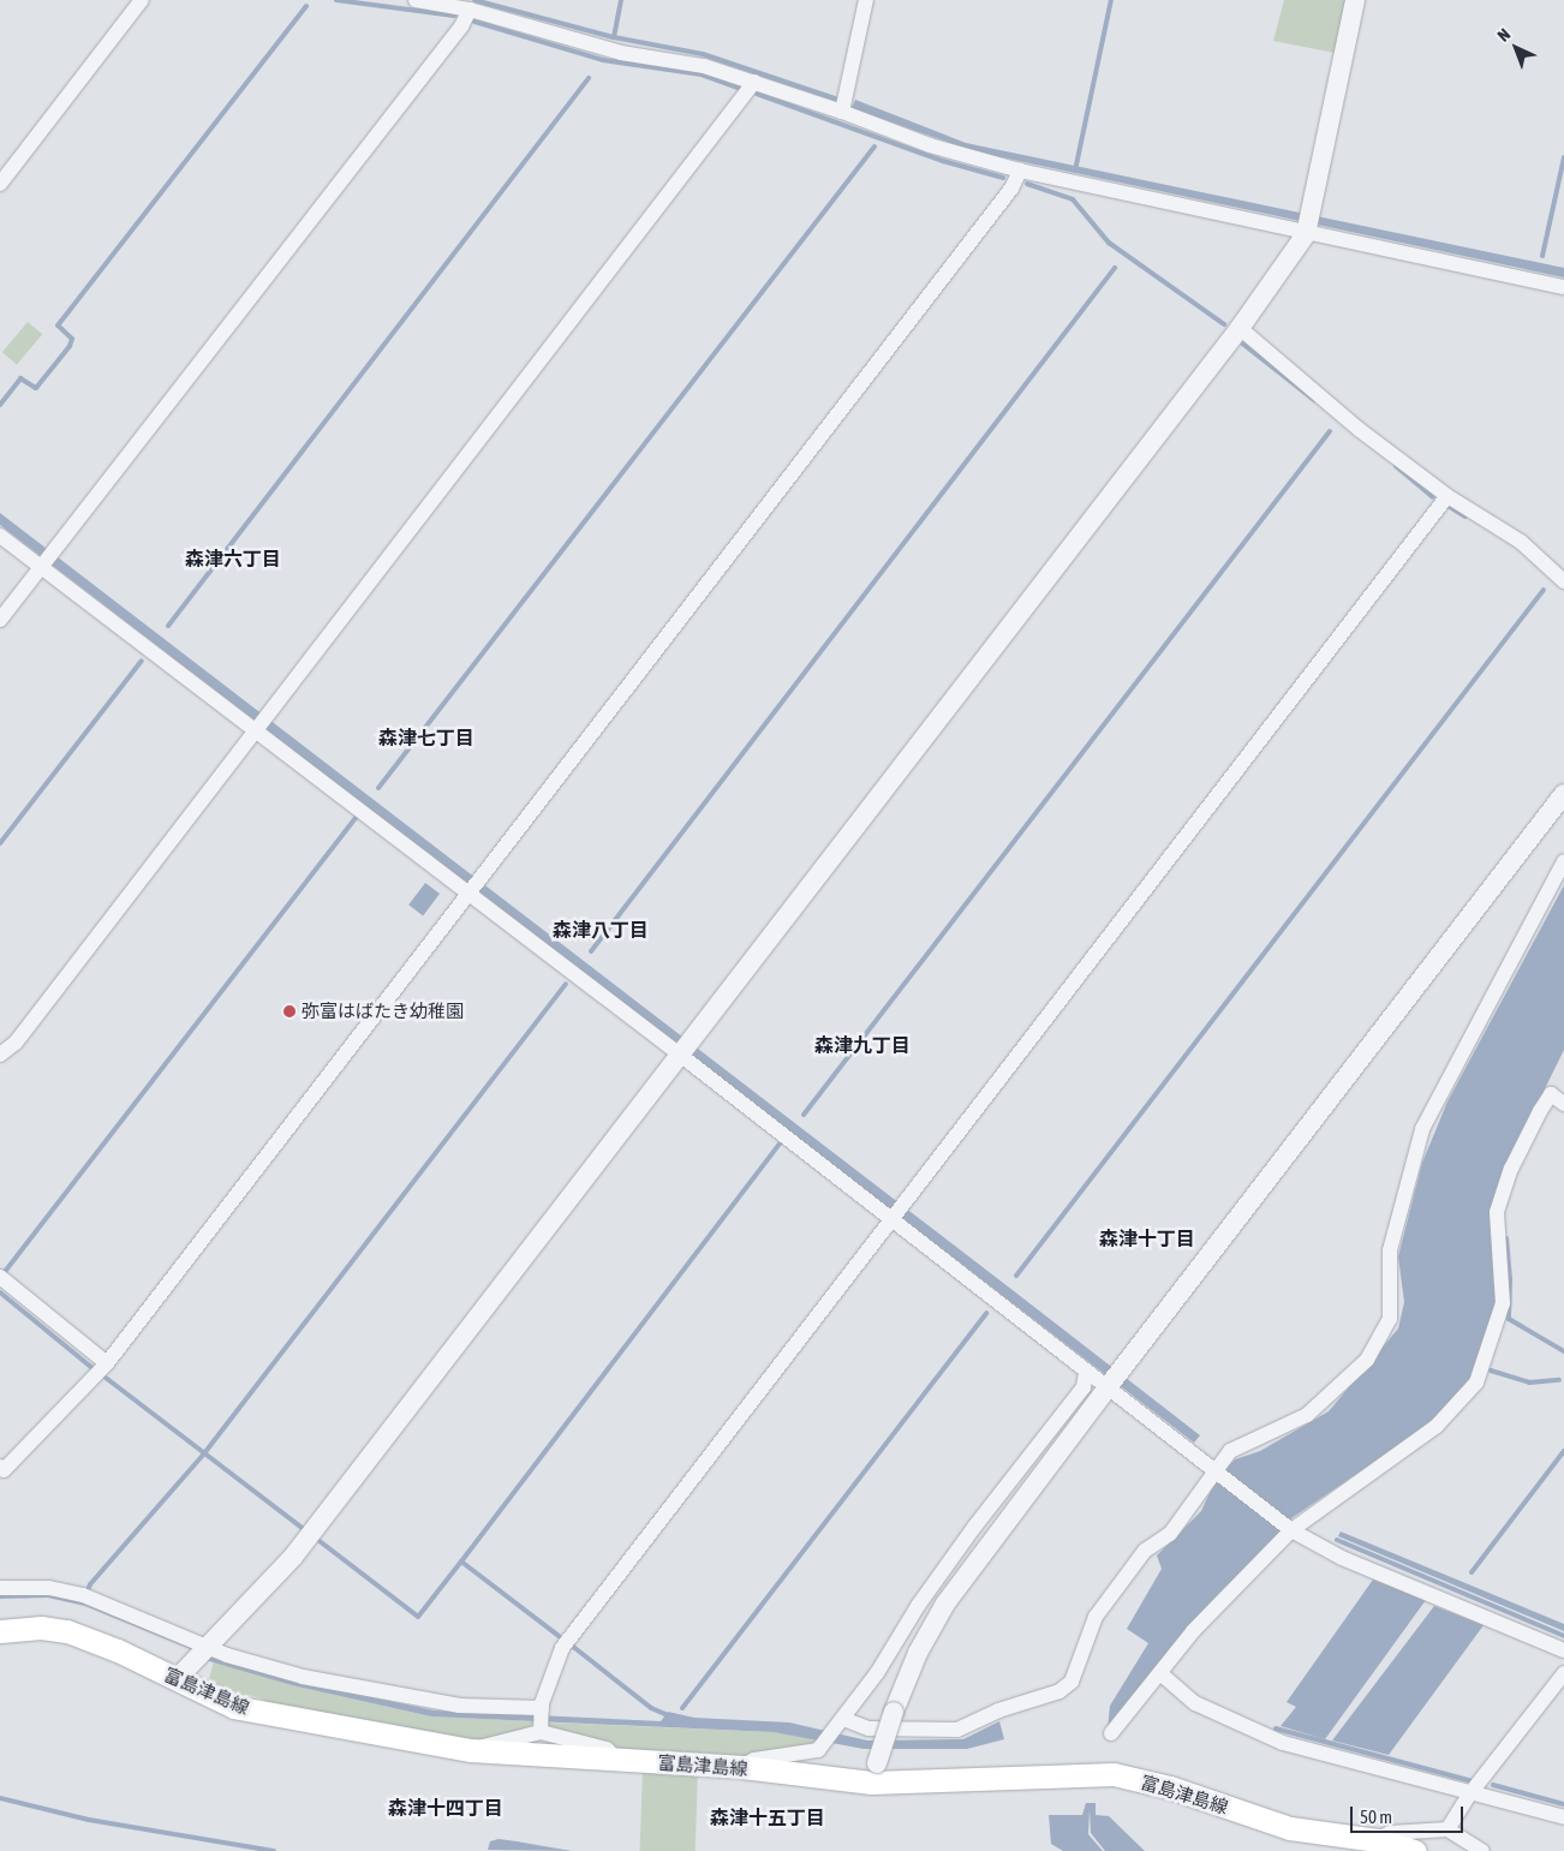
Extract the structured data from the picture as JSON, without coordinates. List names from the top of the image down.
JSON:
{
  "streets": {
    "main road": ["富島津島線"]
  },
  "districts": [
    "森津六丁目",
    "森津七丁目",
    "森津八丁目",
    "森津九丁目",
    "森津十丁目",
    "森津十四丁目",
    "森津十五丁目"
  ],
  "places": ["弥富はばたき幼稚園"],
  "scale_bar": "50 m",
  "north": "top left"
}
